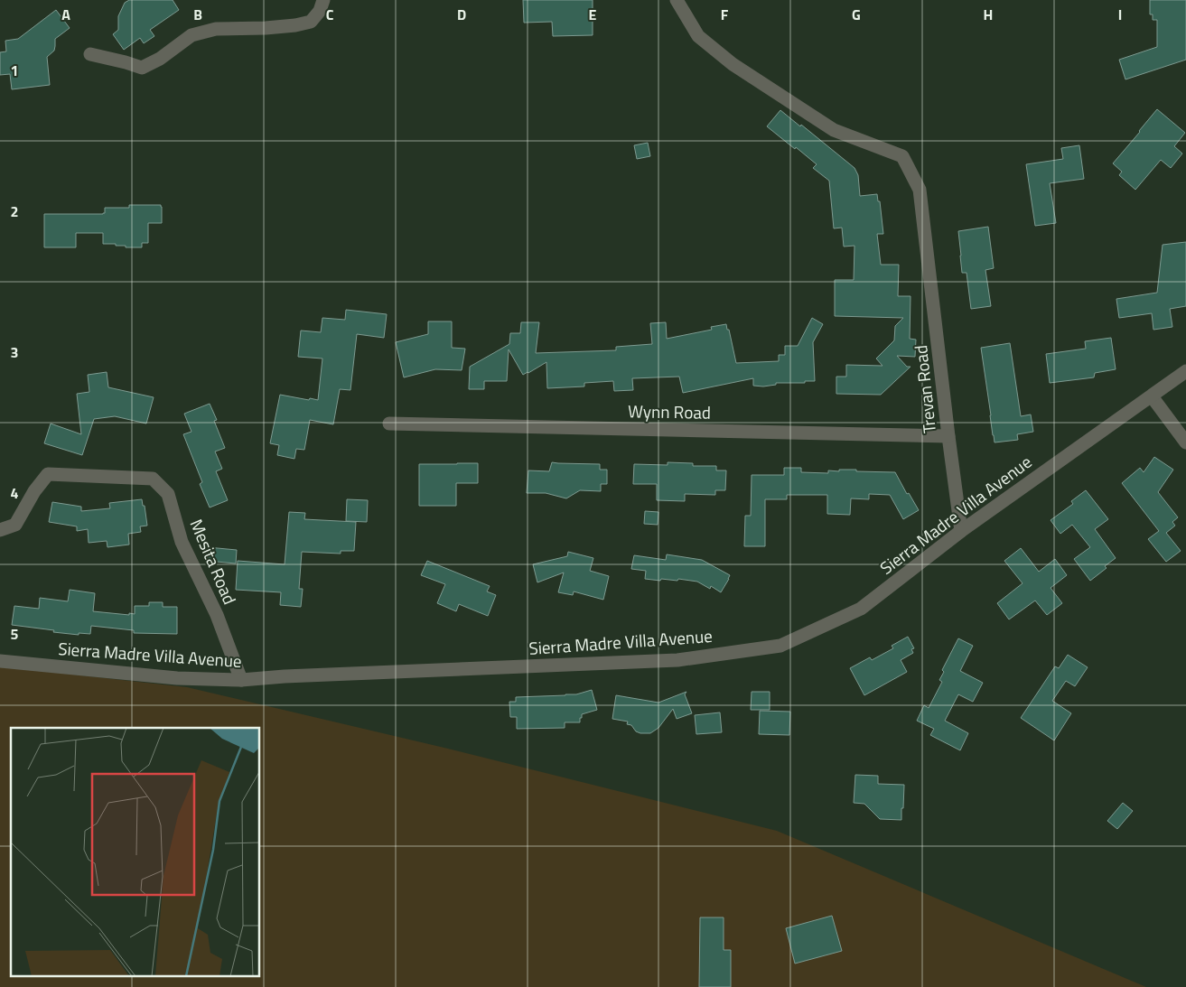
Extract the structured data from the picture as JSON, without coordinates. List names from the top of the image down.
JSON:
{
  "streets": {
    "street": [
      "Trevan Road",
      "Wynn Road",
      "Sierra Madre Villa Avenue",
      "Mesita Road"
    ]
  },
  "crossings": [
    ["Trevan Road", "Wynn Road"],
    ["Trevan Road", "Sierra Madre Villa Avenue"],
    ["Sierra Madre Villa Avenue", "Mesita Road"]
  ],
  "grid": {
    "columns": [
      "A",
      "B",
      "C",
      "D",
      "E",
      "F",
      "G",
      "H",
      "I"
    ],
    "rows": [
      "1",
      "2",
      "3",
      "4",
      "5"
    ]
  }
}
